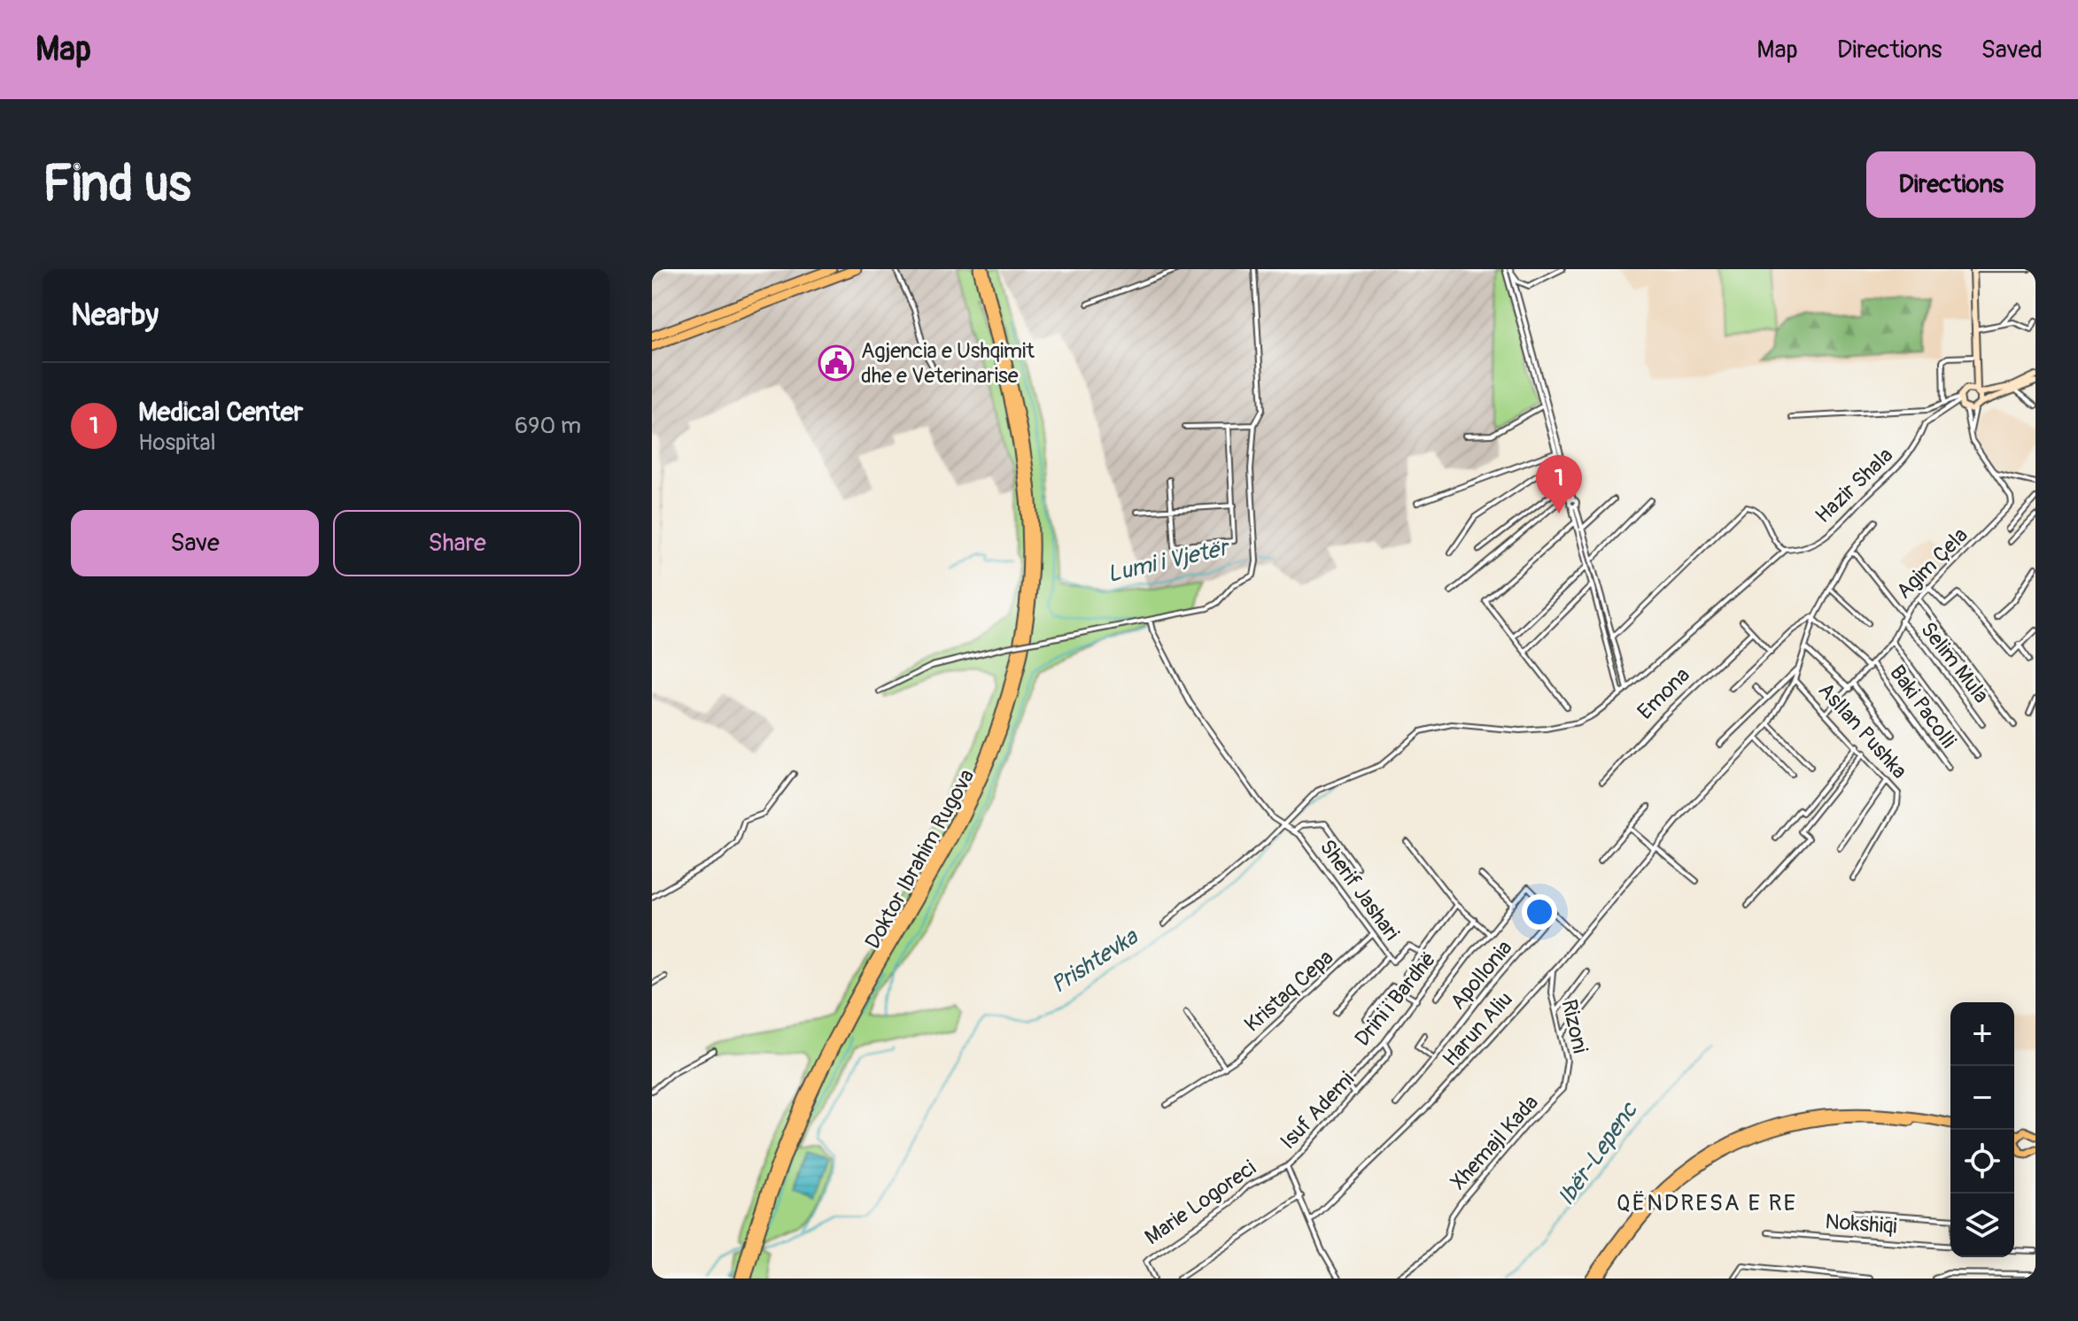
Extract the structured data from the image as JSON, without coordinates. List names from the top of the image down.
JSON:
{
  "streets": {
    "highway": ["Doktor Ibrahim Rugova"],
    "street": [
      "Hazir Shala",
      "Agim Çela",
      "Selim Mula",
      "Emona",
      "Baki Pacolli",
      "Asllan Pushka",
      "Sherif Jashari",
      "Apollonia",
      "Kristaq Cepa",
      "Drini i Bardhë",
      "Rizoni",
      "Harun Aliu",
      "Isuf Ademi",
      "Xhemajl Kada",
      "Marie Logoreci",
      "Nokshiqi"
    ]
  },
  "crossings": [
    ["Hazir Shala", "Agim Çela"],
    ["Agim Çela", "Selim Mula"],
    ["Agim Çela", "Baki Pacolli"],
    ["Agim Çela", "Asllan Pushka"],
    ["Asllan Pushka", "Harun Aliu"],
    ["Sherif Jashari", "Kristaq Cepa"],
    ["Drini i Bardhë", "Isuf Ademi"],
    ["Rizoni", "Harun Aliu"],
    ["Rizoni", "Xhemajl Kada"],
    ["Isuf Ademi", "Marie Logoreci"]
  ],
  "districts": ["QËNDRESA E RE"],
  "water": ["Lumi i Vjetër", "Prishtevka", "Ibër-Lepenc"],
  "places": {
    "public building": ["Agjencia e Ushqimit dhe e Veterinarise"]
  },
  "page": {
    "header": "Map",
    "nav": ["Map", "Directions", "Saved"],
    "buttons": [
      "Directions",
      ["Save", "Share"]
    ],
    "title": "Find us",
    "heading": "Nearby",
    "list": [
      {
        "mark": "1",
        "name": "Medical Center",
        "note": "Hospital",
        "value": "690 m"
      }
    ],
    "pins": "1",
    "map_buttons": ["+", "−"]
  }
}
